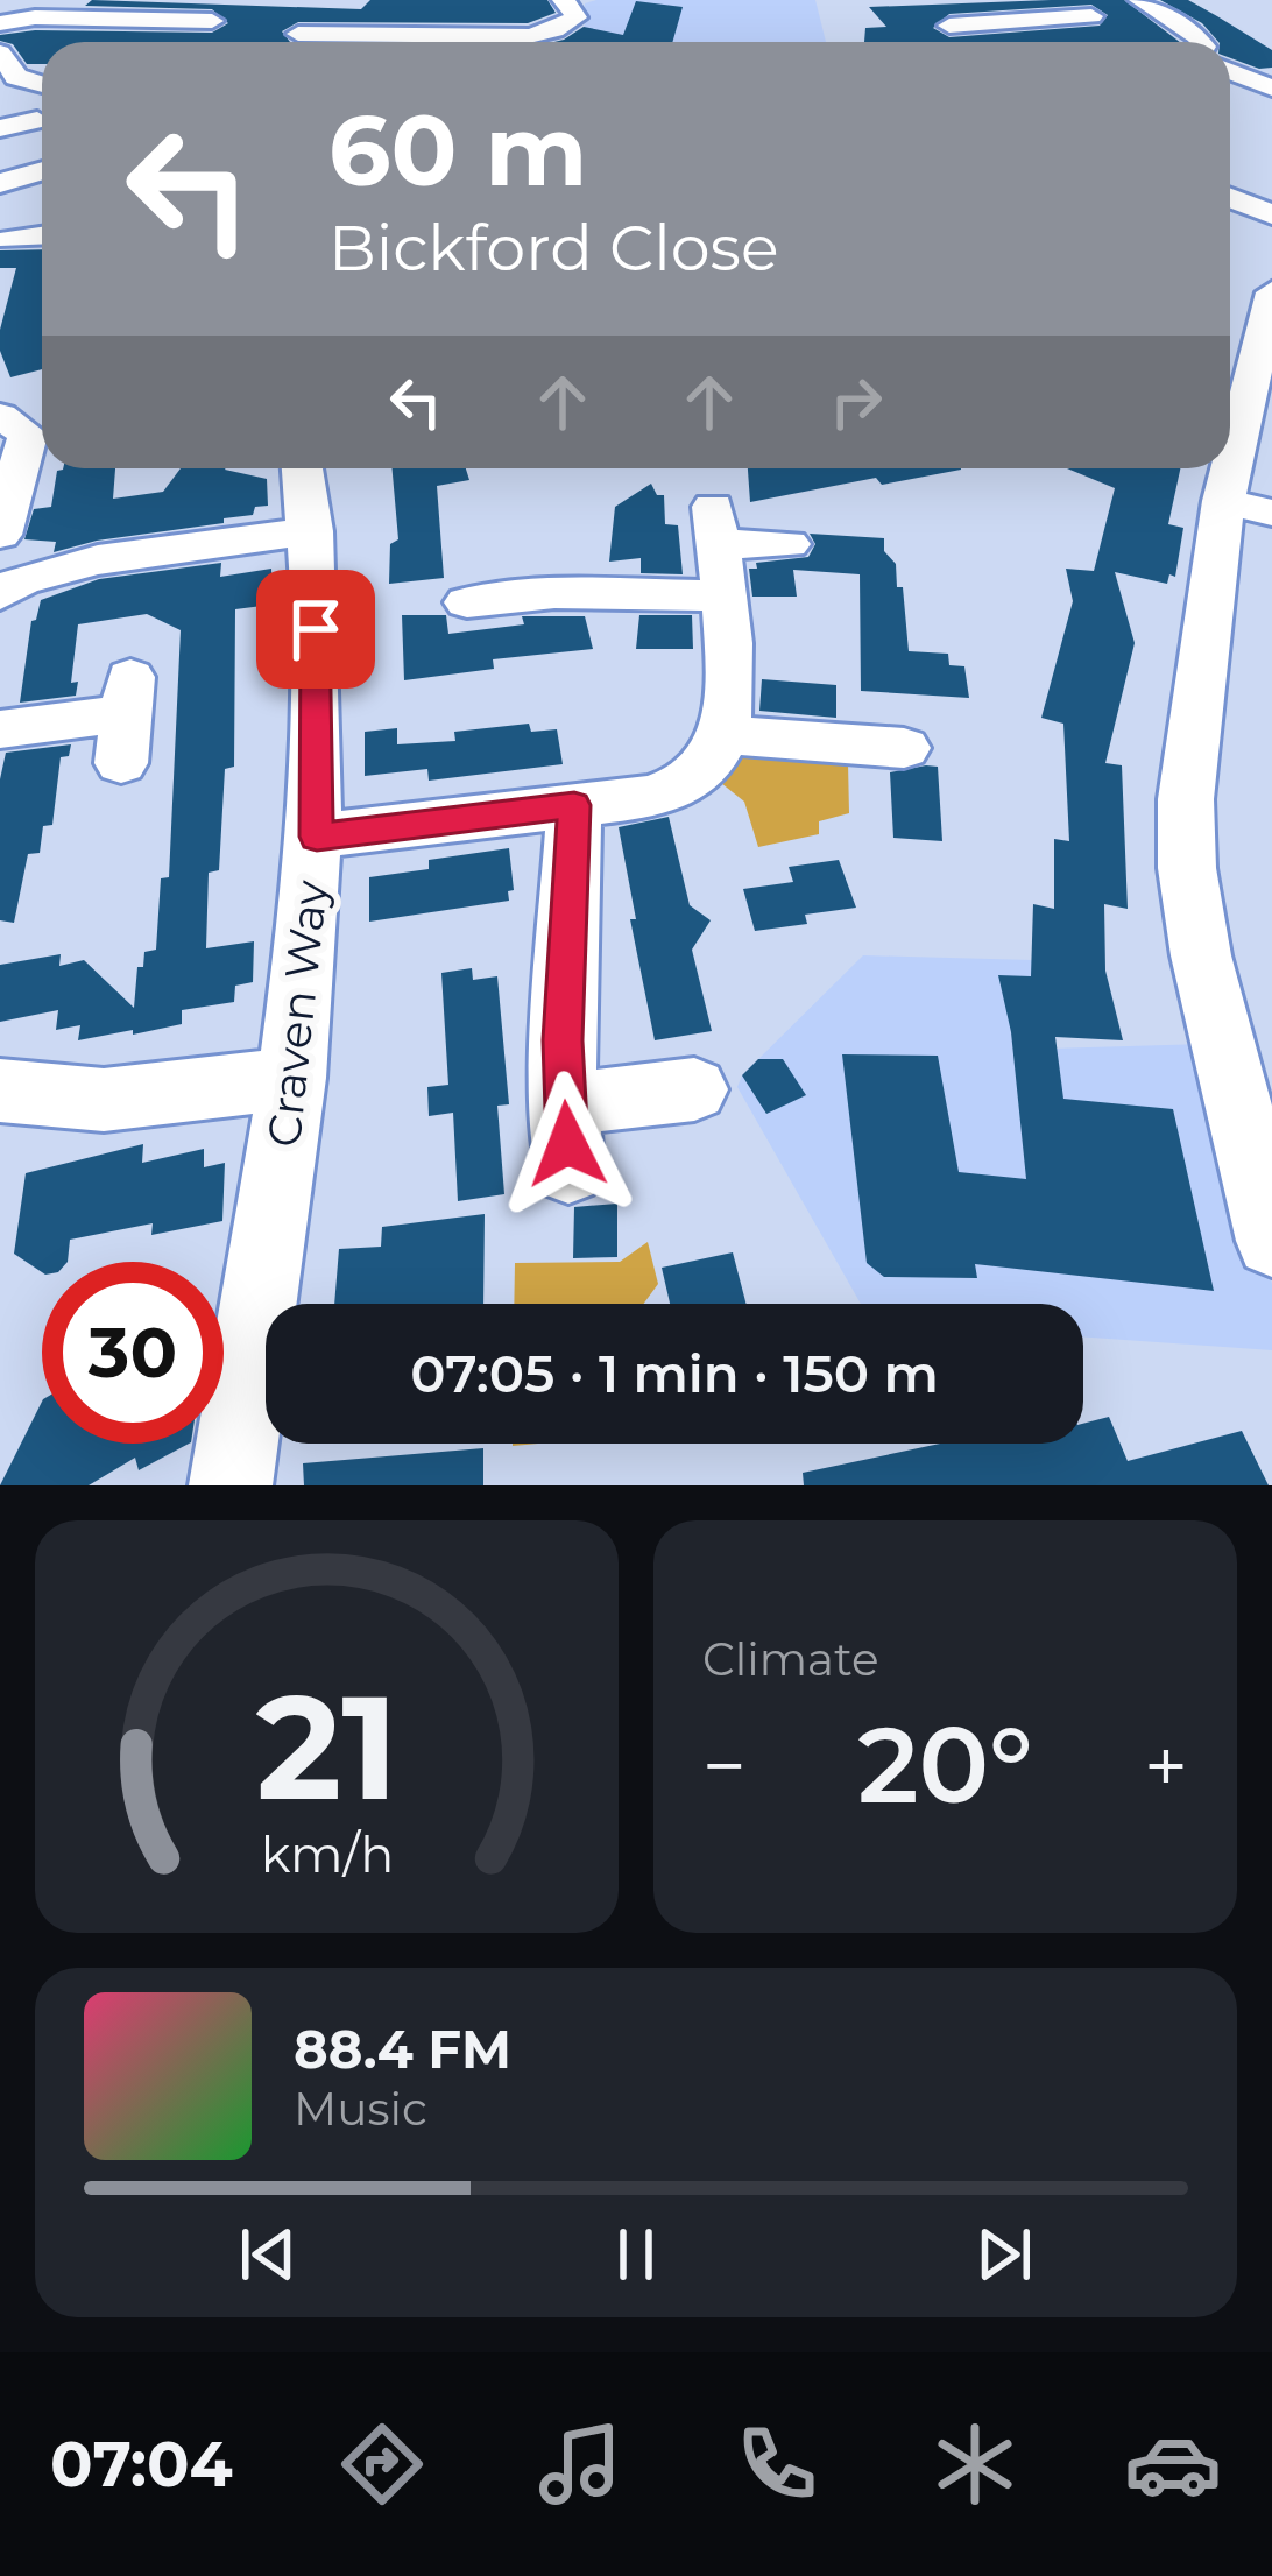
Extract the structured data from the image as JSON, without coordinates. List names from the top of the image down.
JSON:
{
  "streets": {
    "street": ["Craven Way"]
  },
  "page": {
    "turn": ["60 m", "Bickford Close"],
    "limit": "30",
    "trip": "07:05 · 1 min · 150 m",
    "tile": "Climate",
    "heat": ["−", "20°", "+"],
    "song": ["88.4 FM", "Music"],
    "tabs": "07:04",
    "gauge": ["21", "km/h"]
  }
}
